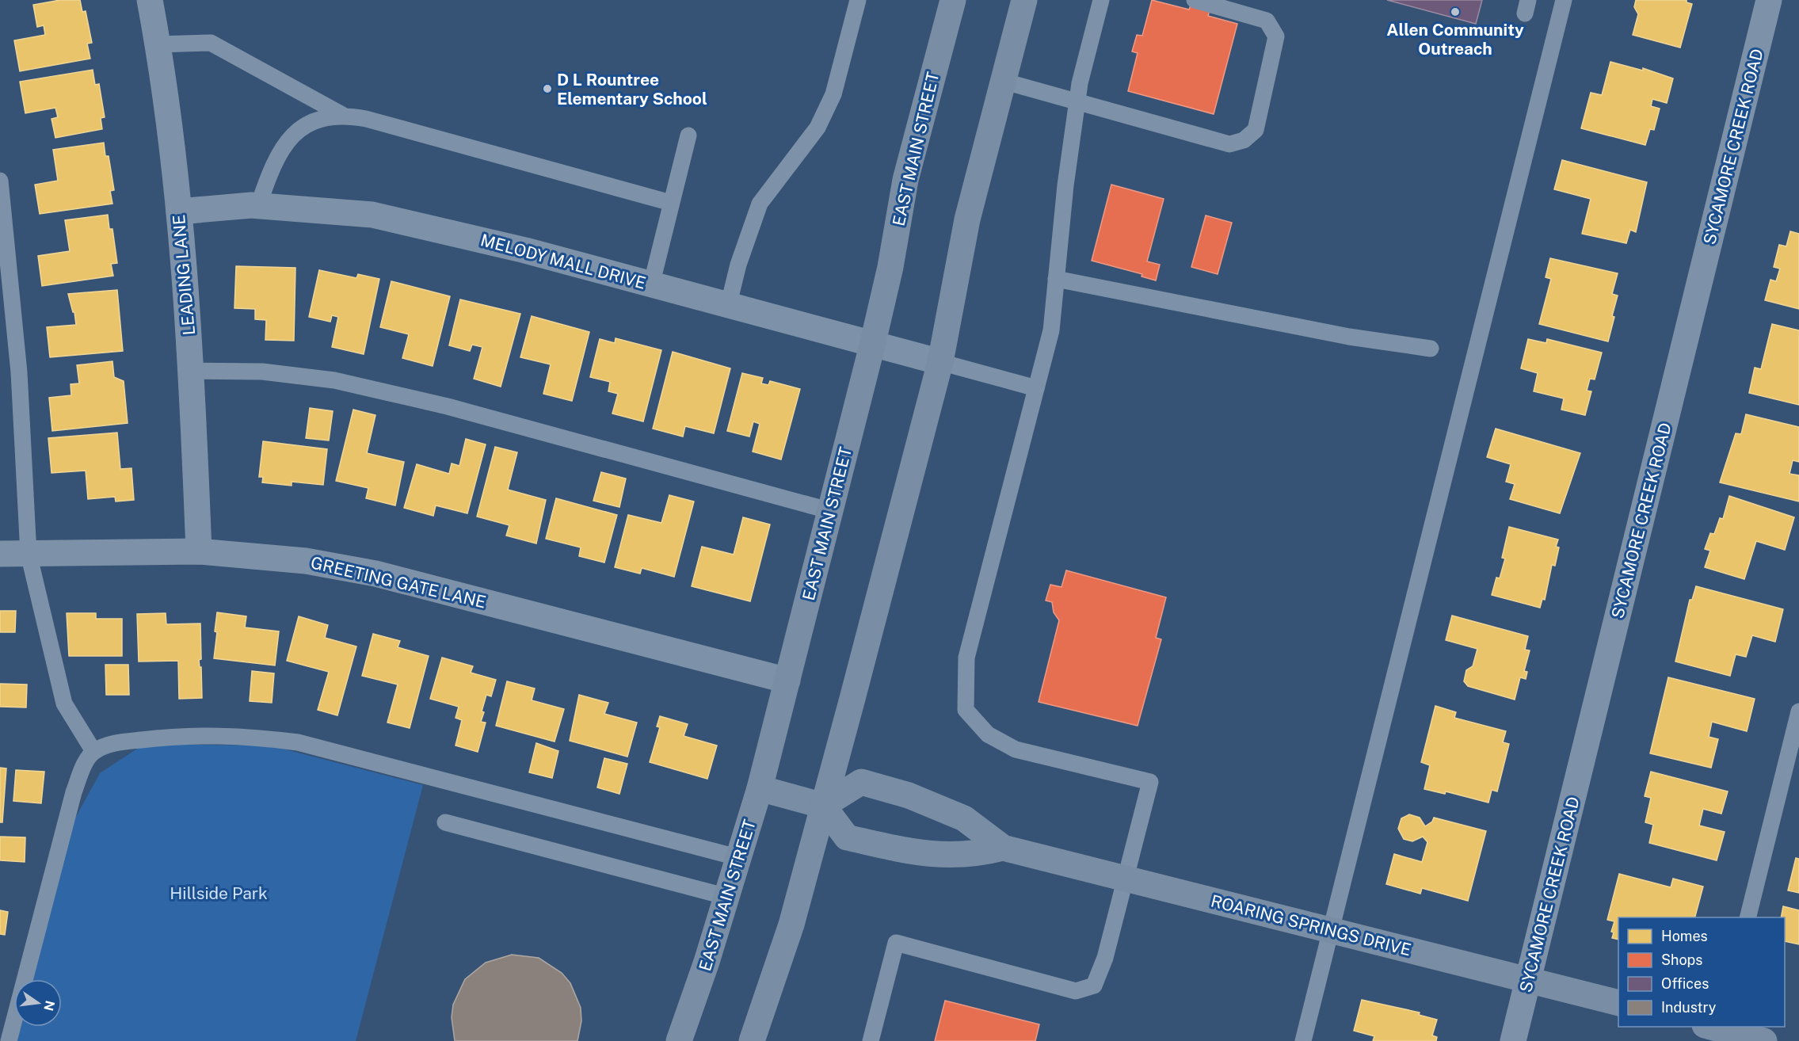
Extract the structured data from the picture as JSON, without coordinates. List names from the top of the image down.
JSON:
{
  "streets": {
    "main road": ["EAST MAIN STREET", "ROARING SPRINGS DRIVE"],
    "street": [
      "SYCAMORE CREEK ROAD",
      "MELODY MALL DRIVE",
      "LEADING LANE",
      "GREETING GATE LANE"
    ]
  },
  "crossings": [
    ["SYCAMORE CREEK ROAD", "ROARING SPRINGS DRIVE"],
    ["EAST MAIN STREET", "MELODY MALL DRIVE"],
    ["EAST MAIN STREET", "GREETING GATE LANE"],
    ["MELODY MALL DRIVE", "LEADING LANE"],
    ["LEADING LANE", "GREETING GATE LANE"]
  ],
  "parks": ["Hillside Park"],
  "places": ["Allen Community Outreach", "D L Rountree Elementary School"],
  "legend": [
    "Homes",
    "Shops",
    "Offices",
    "Industry"
  ],
  "north": "right"
}
